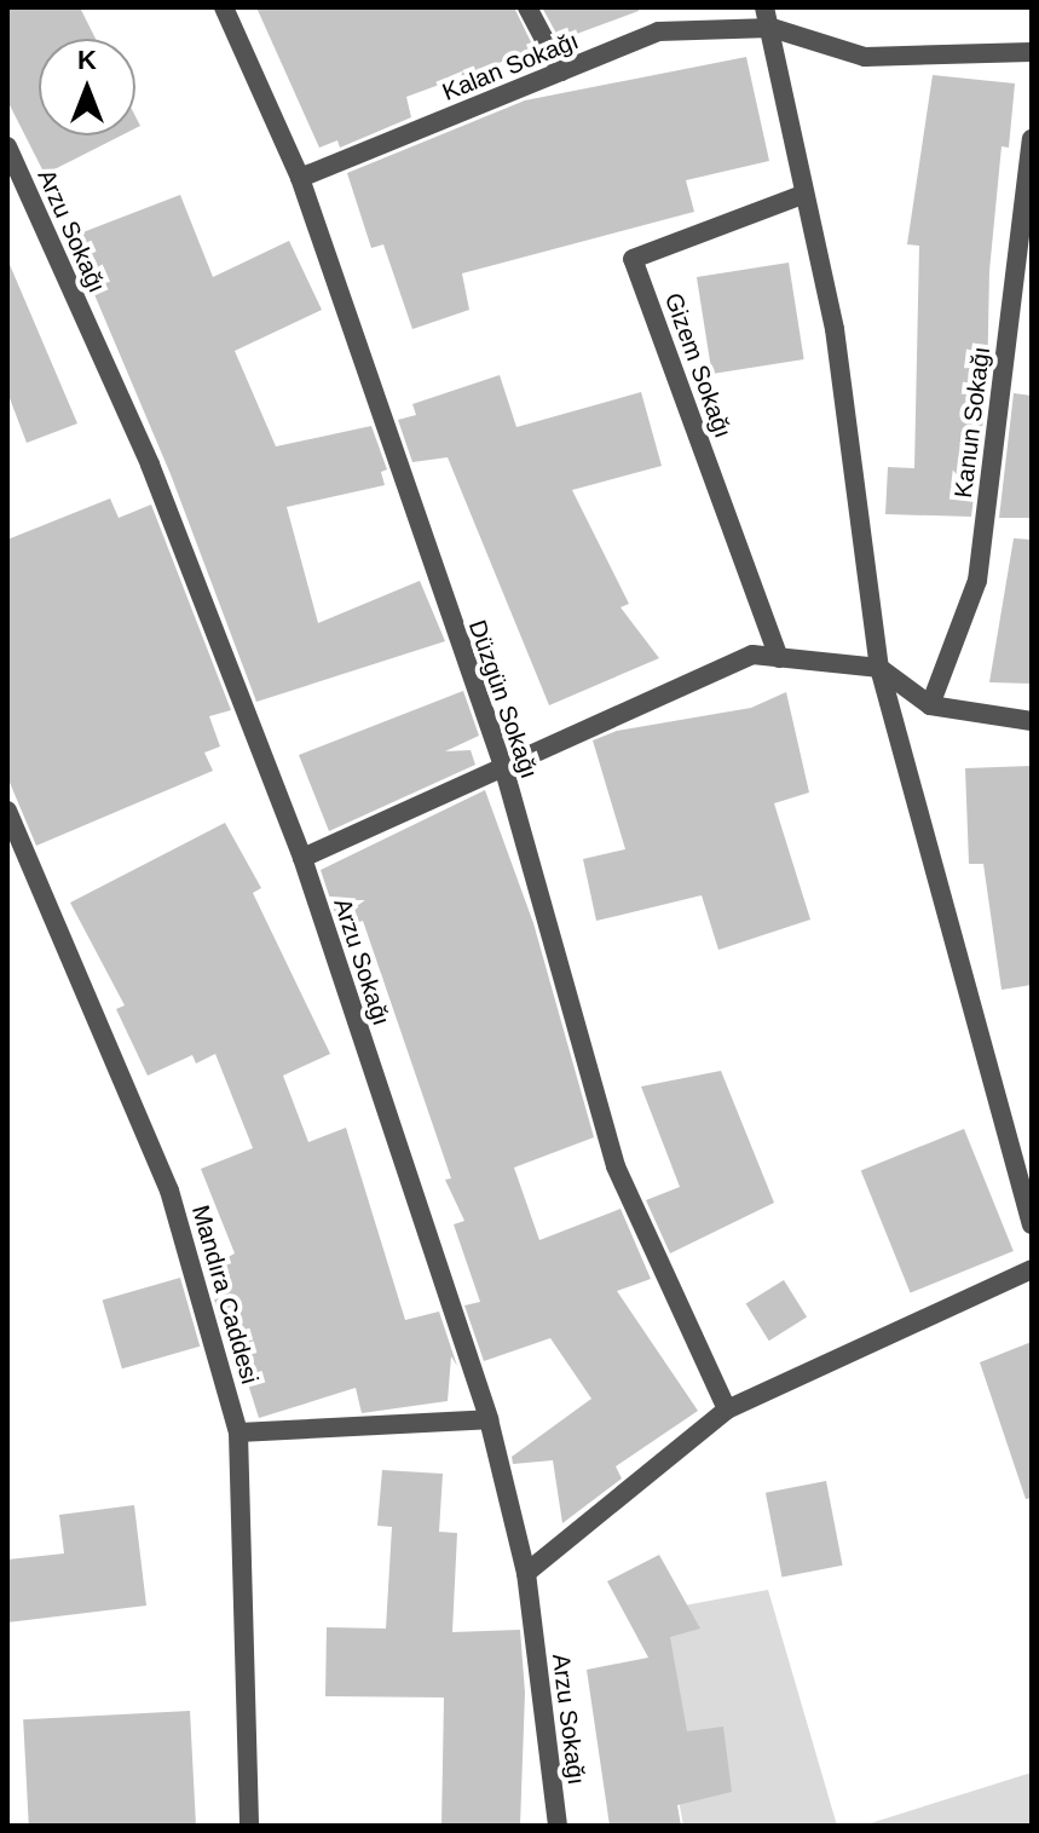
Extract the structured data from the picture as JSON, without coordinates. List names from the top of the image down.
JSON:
{
  "streets": {
    "street": [
      "Kalan Sokağı",
      "Arzu Sokağı",
      "Gizem Sokağı",
      "Kanun Sokağı",
      "Düzgün Sokağı",
      "Mandıra Caddesi"
    ]
  },
  "crossings": [
    ["Kalan Sokağı", "Düzgün Sokağı"]
  ],
  "north": "top"
}
